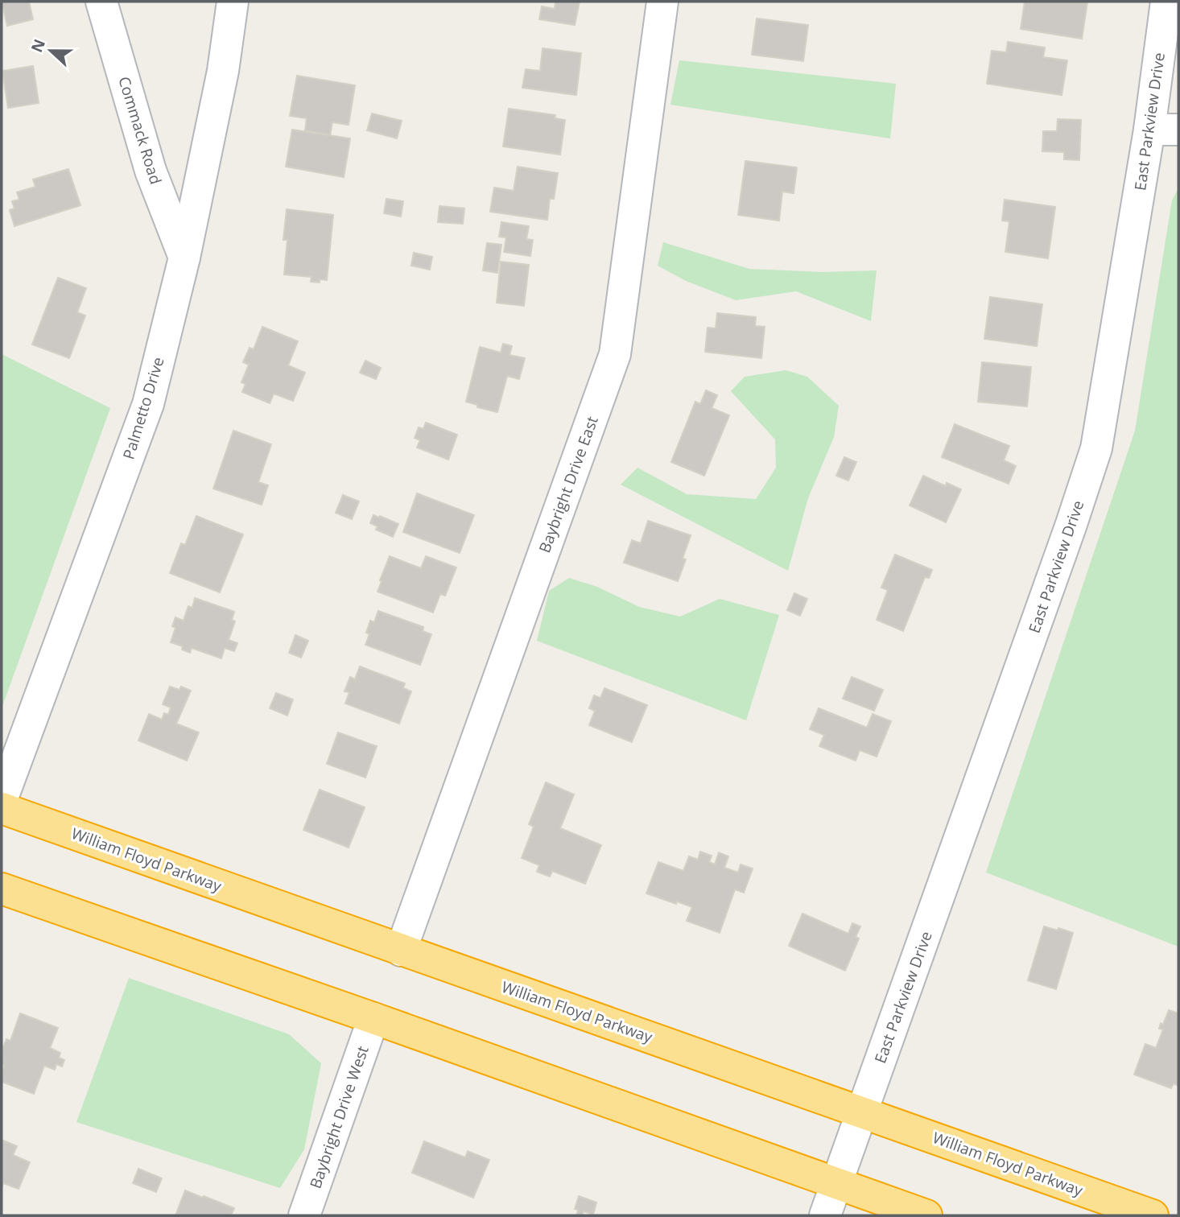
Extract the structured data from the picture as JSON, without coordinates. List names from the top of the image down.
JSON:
{
  "streets": {
    "highway": ["William Floyd Parkway"],
    "street": [
      "East Parkview Drive",
      "Commack Road",
      "Palmetto Drive",
      "Baybright Drive East",
      "Baybright Drive West"
    ]
  },
  "crossings": [
    ["East Parkview Drive", "William Floyd Parkway"],
    ["Commack Road", "Palmetto Drive"],
    ["Baybright Drive East", "William Floyd Parkway"]
  ],
  "north": "left"
}
